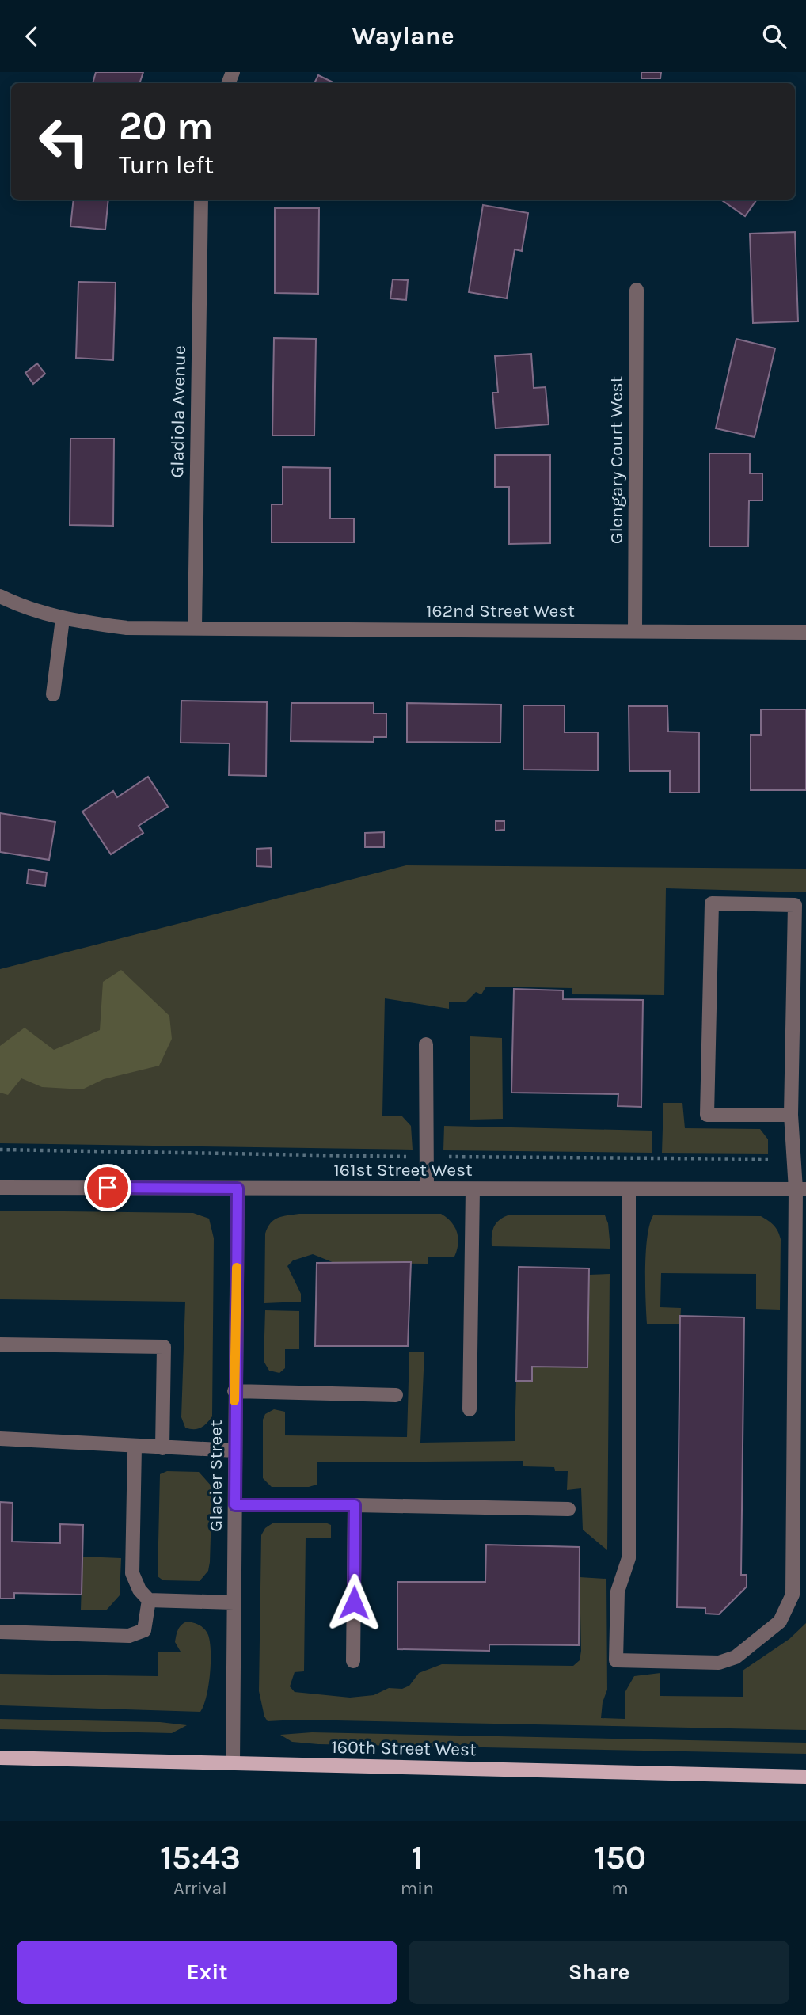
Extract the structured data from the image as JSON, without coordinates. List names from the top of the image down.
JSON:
{
  "streets": {
    "main road": ["160th Street West"],
    "street": [
      "Gladiola Avenue",
      "Glengary Court West",
      "162nd Street West",
      "161st Street West",
      "Glacier Street"
    ]
  },
  "crossings": [
    ["Gladiola Avenue", "162nd Street West"],
    ["Glengary Court West", "162nd Street West"],
    ["161st Street West", "Glacier Street"],
    ["Glacier Street", "160th Street West"]
  ],
  "page": {
    "header": "Waylane",
    "turn": ["20 m", "Turn left"],
    "eta": [
      "15:43",
      "Arrival",
      "1",
      "min",
      "150",
      "m"
    ],
    "buttons": ["Exit", "Share"]
  }
}
